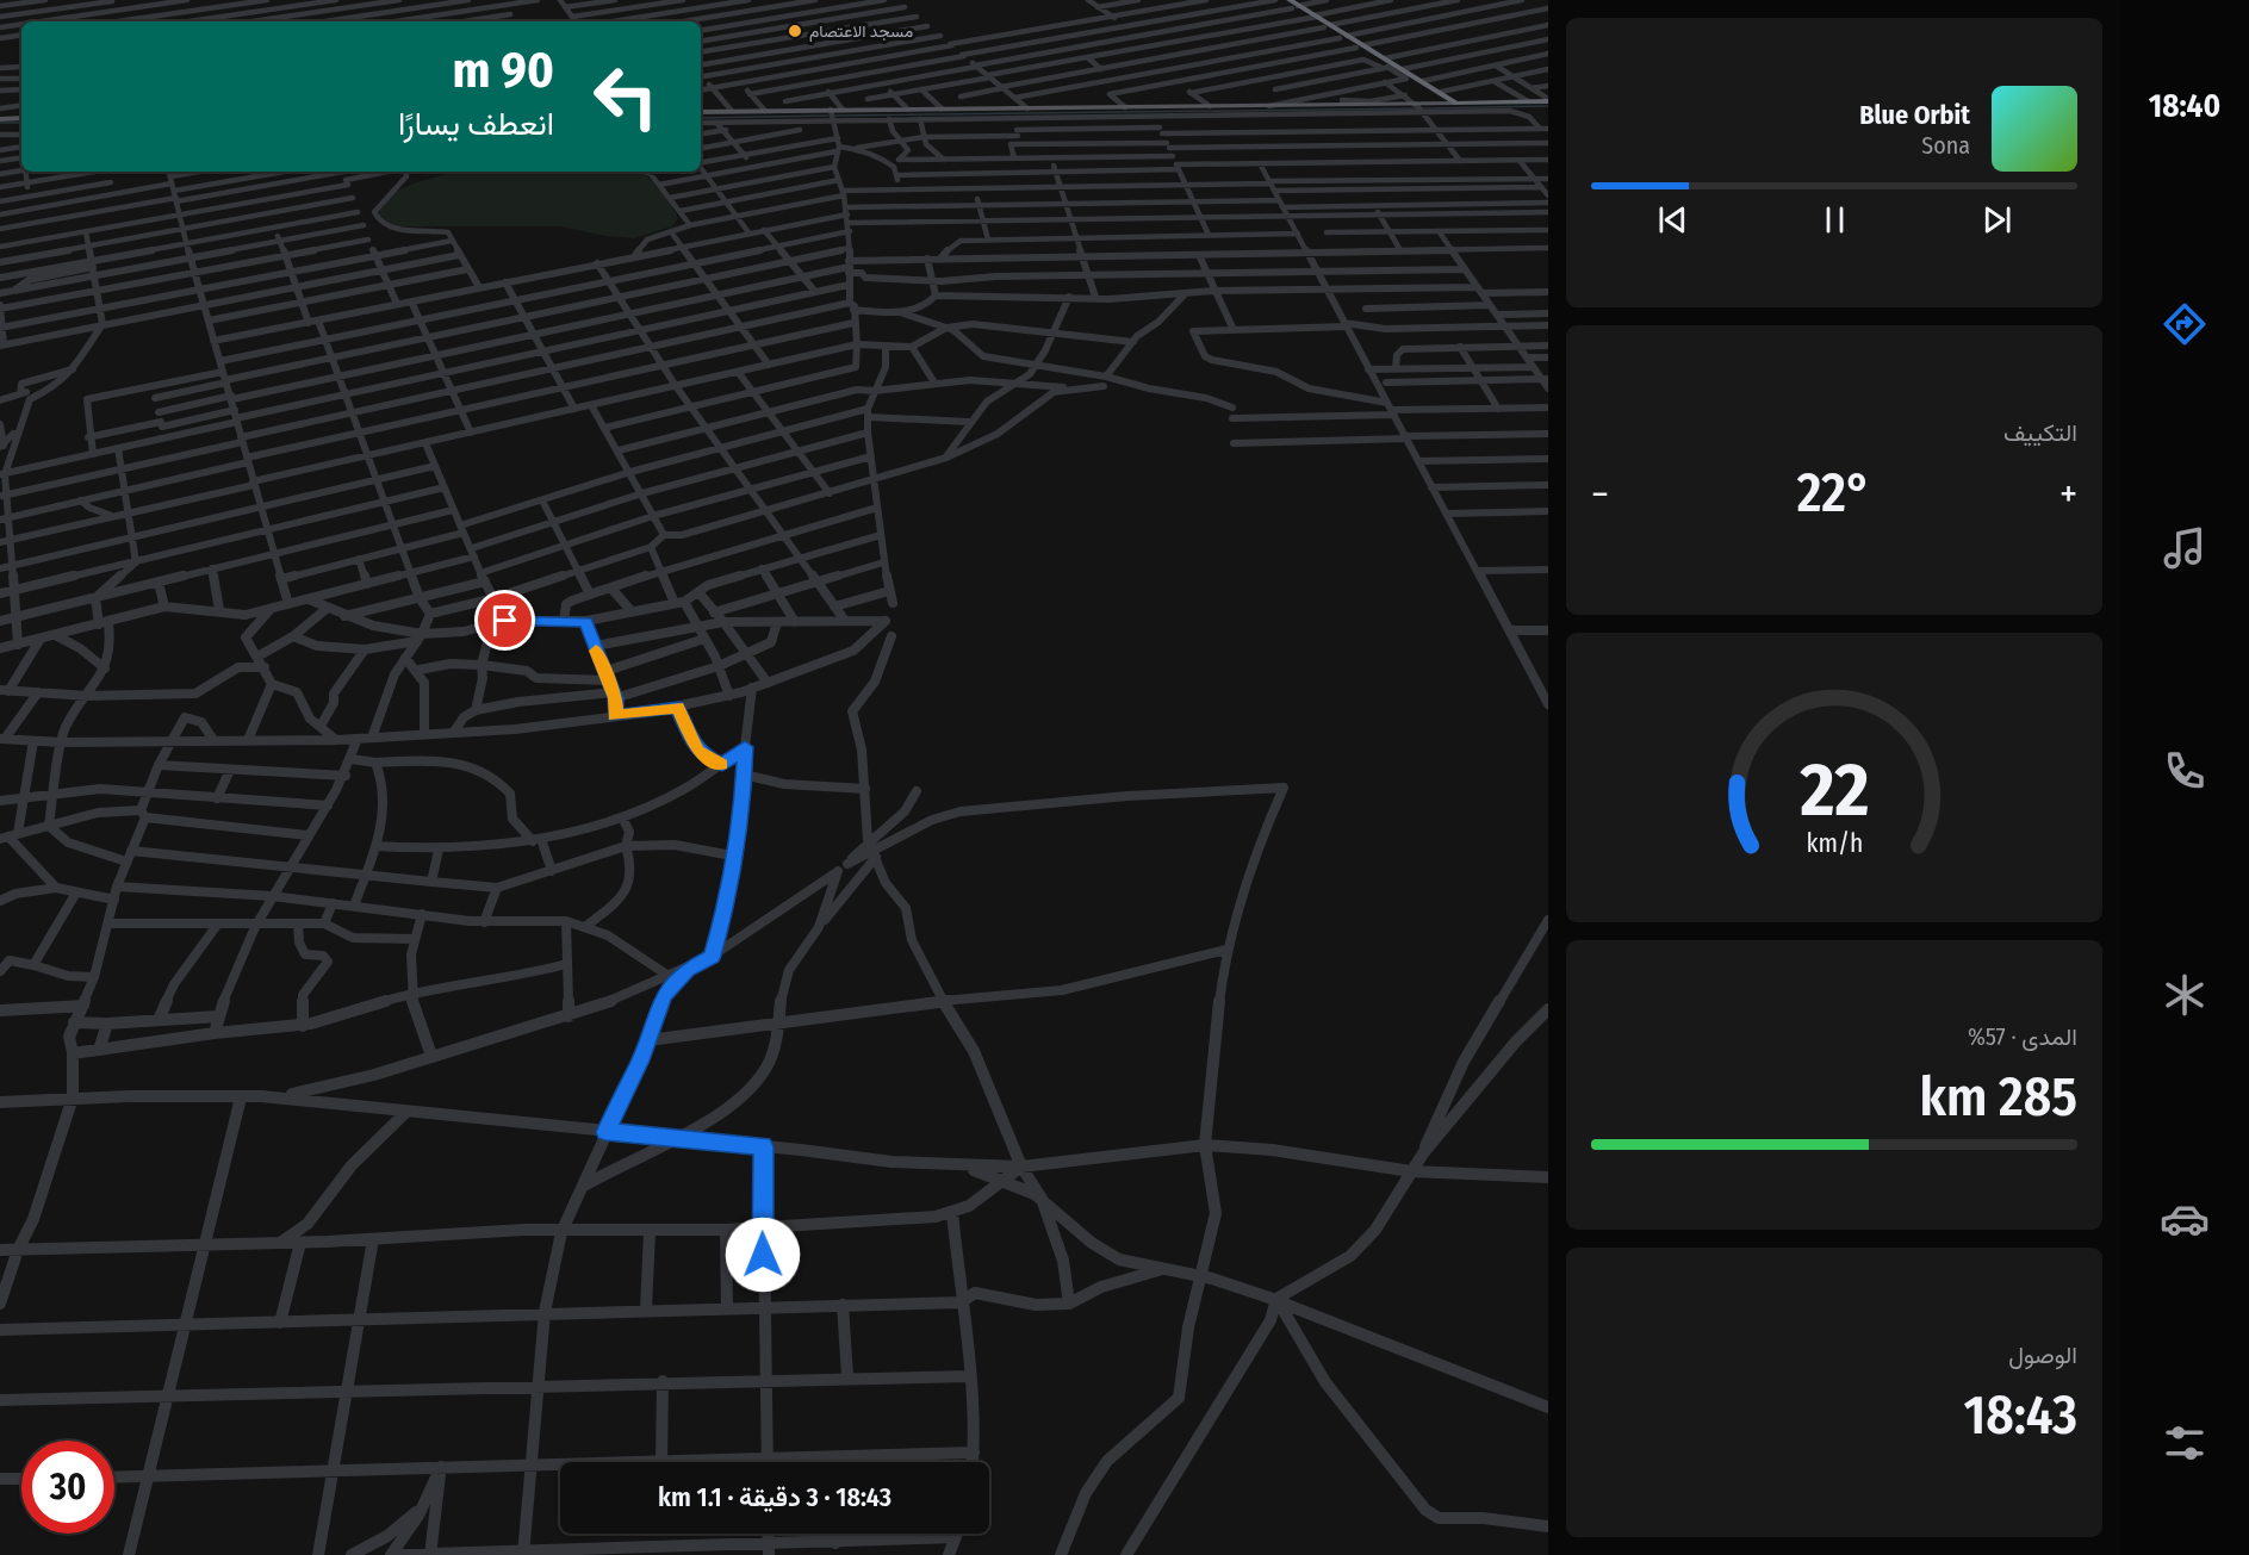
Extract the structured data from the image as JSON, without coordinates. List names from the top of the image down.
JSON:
{
  "places": ["مسجد الاعتصام"],
  "page": {
    "tabs": "18:40",
    "turn": ["90 m", "انعطف يسارًا"],
    "song": ["Blue Orbit", "Sona"],
    "tile": [
      "التكييف",
      ["المدى · 57%", "285 km"],
      ["الوصول", "18:43"]
    ],
    "heat": ["−", "22°", "+"],
    "limit": "30",
    "trip": "18:43 · 3 دقيقة · 1.1 km",
    "gauge": ["22", "km/h"]
  }
}
